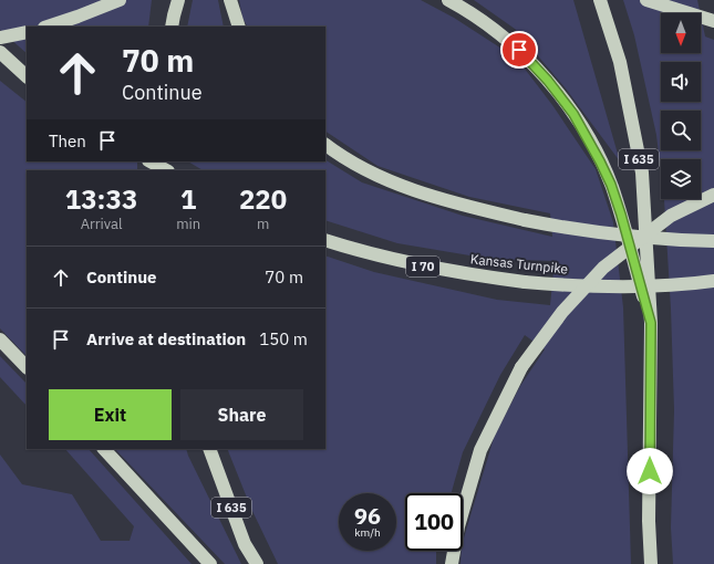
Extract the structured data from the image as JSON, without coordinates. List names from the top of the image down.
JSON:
{
  "streets": {
    "highway": ["I 635", "Kansas Turnpike", "I 70"]
  },
  "north": "bottom",
  "page": {
    "turn": ["70 m", "Continue"],
    "then": "Then",
    "eta": [
      "13:33",
      "Arrival",
      "1",
      "min",
      "220",
      "m"
    ],
    "list": [
      {
        "name": "Continue",
        "value": "70 m"
      },
      {
        "name": "Arrive at destination",
        "value": "150 m"
      }
    ],
    "buttons": ["Exit", "Share"],
    "speed": "96 km/h",
    "limit": "100"
  }
}
